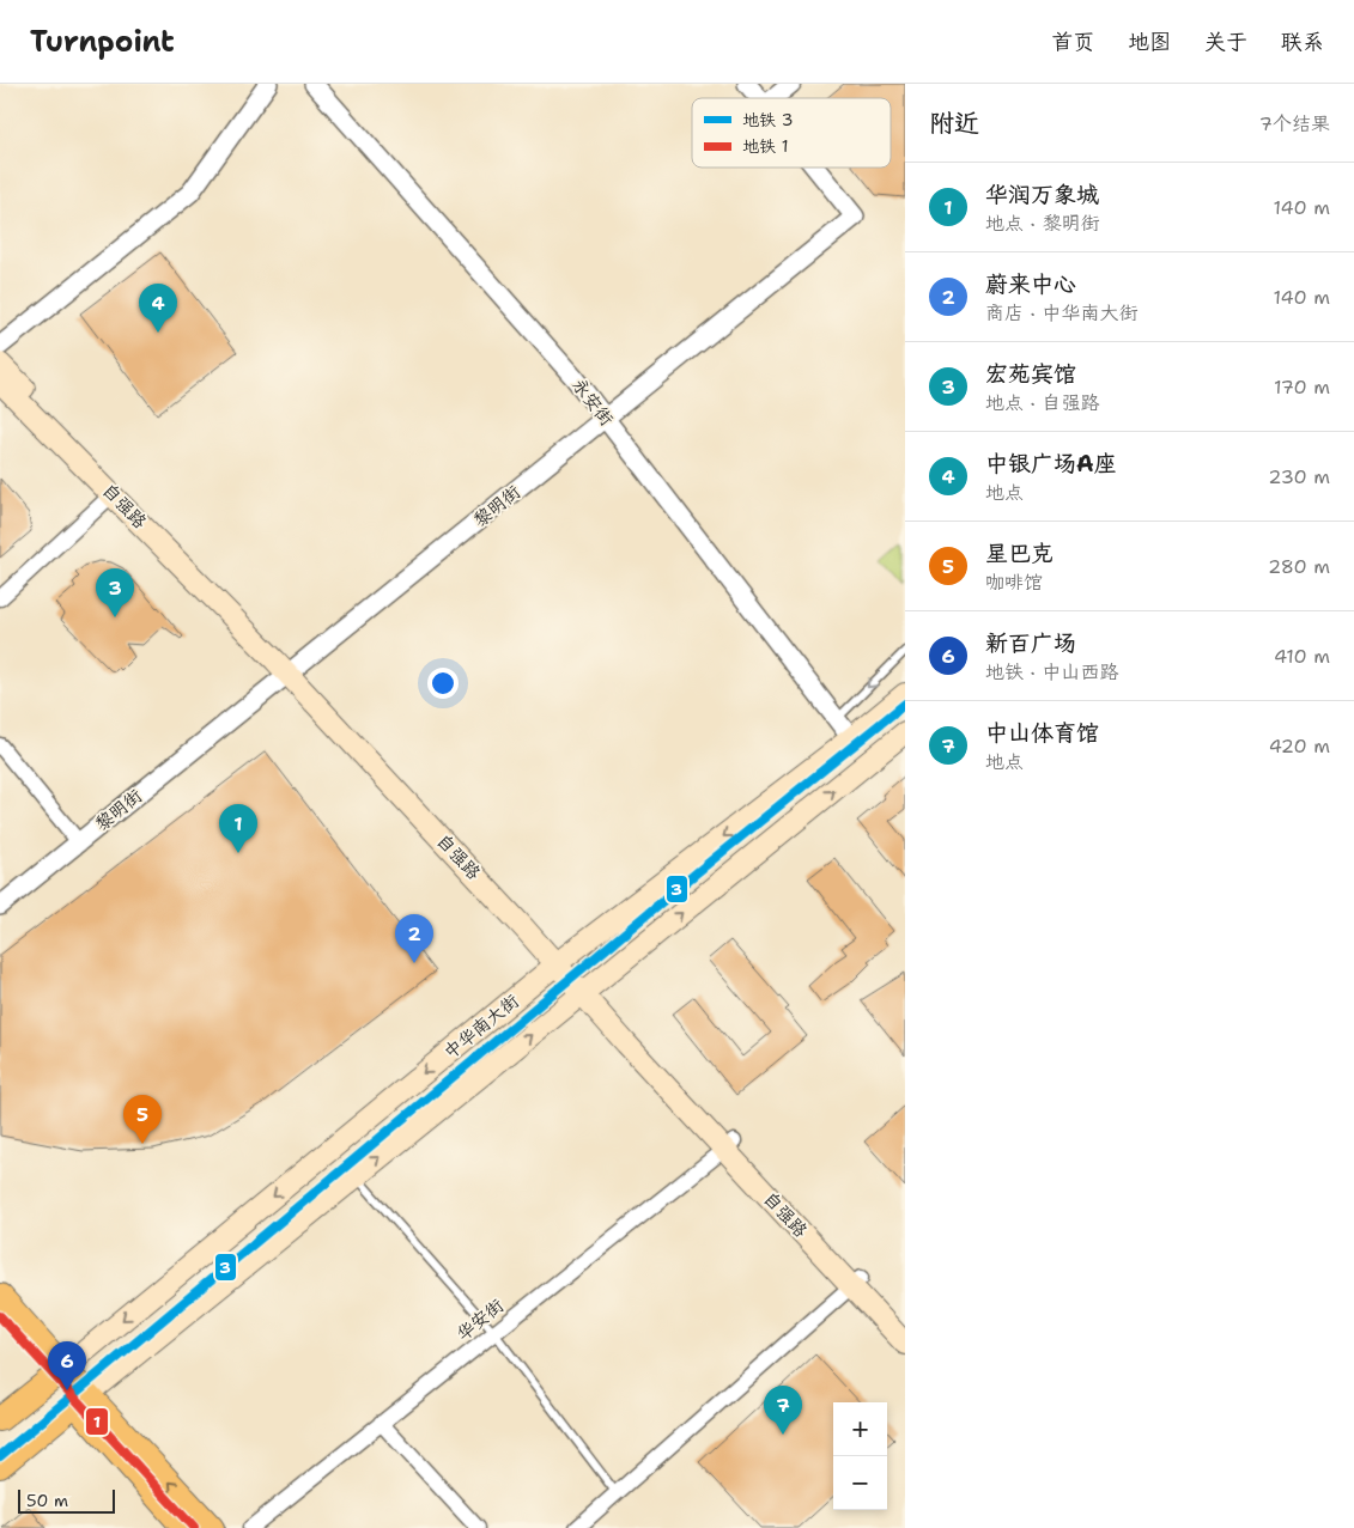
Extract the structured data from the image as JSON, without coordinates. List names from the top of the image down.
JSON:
{
  "streets": {
    "main road": ["自强路", "中华南大街"],
    "street": ["永安街", "黎明街", "华安街"]
  },
  "crossings": [
    ["永安街", "黎明街"],
    ["永安街", "中华南大街"],
    ["自强路", "黎明街"],
    ["自强路", "中华南大街"],
    ["自强路", "华安街"]
  ],
  "lines": ["metro line 3", "metro line 1"],
  "legend": ["地铁 3", "地铁 1"],
  "scale_bar": "50 m",
  "page": {
    "header": "Turnpoint",
    "nav": [
      "首页",
      "地图",
      "关于",
      "联系"
    ],
    "heading": ["附近", "7个结果"],
    "list": [
      {
        "mark": "1",
        "name": "华润万象城",
        "note": "地点 · 黎明街",
        "value": "140 m"
      },
      {
        "mark": "2",
        "name": "蔚来中心",
        "note": "商店 · 中华南大街",
        "value": "140 m"
      },
      {
        "mark": "3",
        "name": "宏苑宾馆",
        "note": "地点 · 自强路",
        "value": "170 m"
      },
      {
        "mark": "4",
        "name": "中银广场A座",
        "note": "地点",
        "value": "230 m"
      },
      {
        "mark": "5",
        "name": "星巴克",
        "note": "咖啡馆",
        "value": "280 m"
      },
      {
        "mark": "6",
        "name": "新百广场",
        "note": "地铁 · 中山西路",
        "value": "410 m"
      },
      {
        "mark": "7",
        "name": "中山体育馆",
        "note": "地点",
        "value": "420 m"
      }
    ],
    "pins": [
      "4",
      "3",
      "1",
      "2",
      "5",
      "6",
      "7"
    ],
    "map_buttons": ["+", "−"],
    "scale": "50 m"
  }
}
